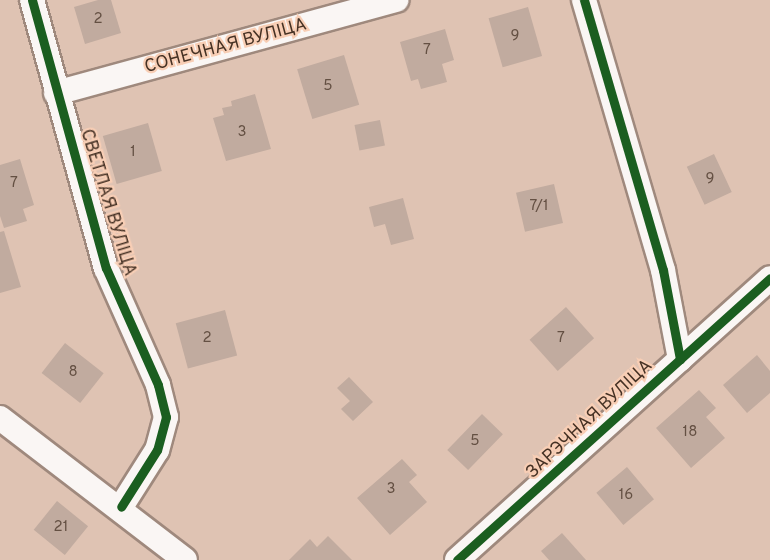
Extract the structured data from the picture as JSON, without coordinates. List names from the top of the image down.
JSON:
{
  "streets": {
    "street": ["СОНЕЧНАЯ ВУЛІЦА", "СВЕТЛАЯ ВУЛІЦА", "ЗАРЭЧНАЯ ВУЛІЦА"]
  },
  "crossings": [
    ["СОНЕЧНАЯ ВУЛІЦА", "СВЕТЛАЯ ВУЛІЦА"]
  ],
  "house_numbers": [
    "2",
    "9",
    "7",
    "5",
    "3",
    "1",
    "9",
    "7",
    "7/1",
    "2",
    "7",
    "8",
    "18",
    "5",
    "3",
    "16",
    "21"
  ]
}
